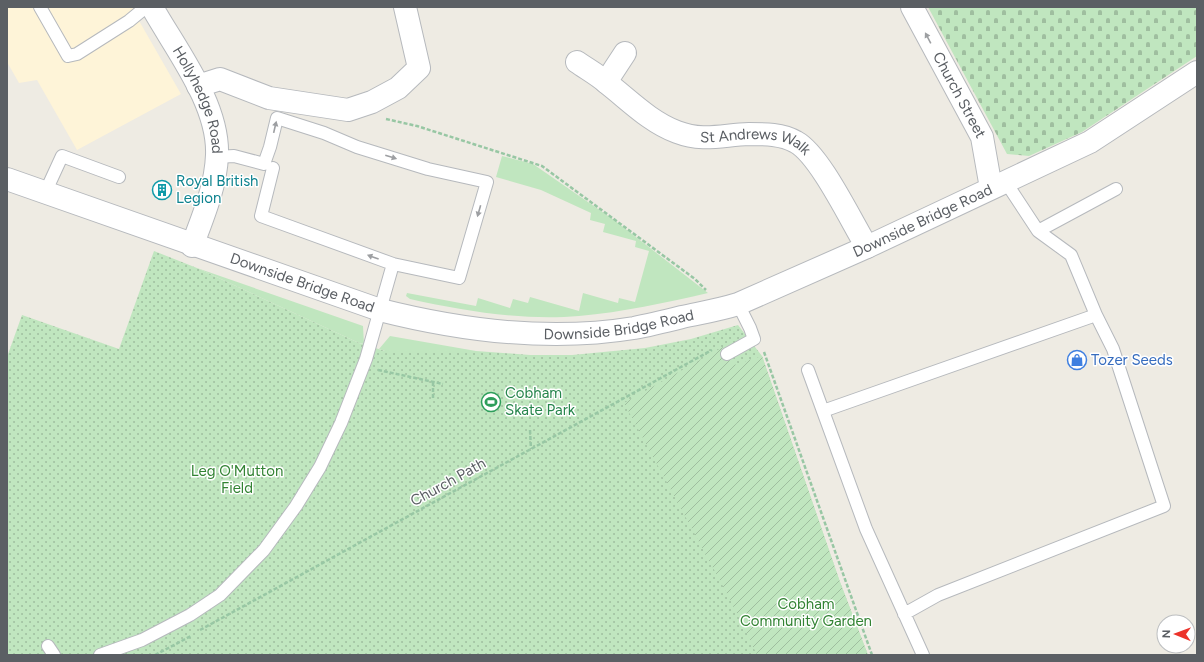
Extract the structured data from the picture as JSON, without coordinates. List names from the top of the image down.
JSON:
{
  "streets": {
    "street": [
      "Church Street",
      "Hollyhedge Road",
      "St Andrews Walk",
      "Downside Bridge Road"
    ],
    "path": ["Church Path"]
  },
  "crossings": [
    ["Church Street", "Downside Bridge Road"],
    ["Hollyhedge Road", "Downside Bridge Road"],
    ["St Andrews Walk", "Downside Bridge Road"]
  ],
  "one_way": ["Church Street"],
  "parks": ["Leg O'Mutton Field", "Cobham Community Garden"],
  "places": {
    "building": ["Royal British Legion"],
    "shop": ["Tozer Seeds"],
    "sports": ["Cobham Skate Park"]
  },
  "north": "left"
}
